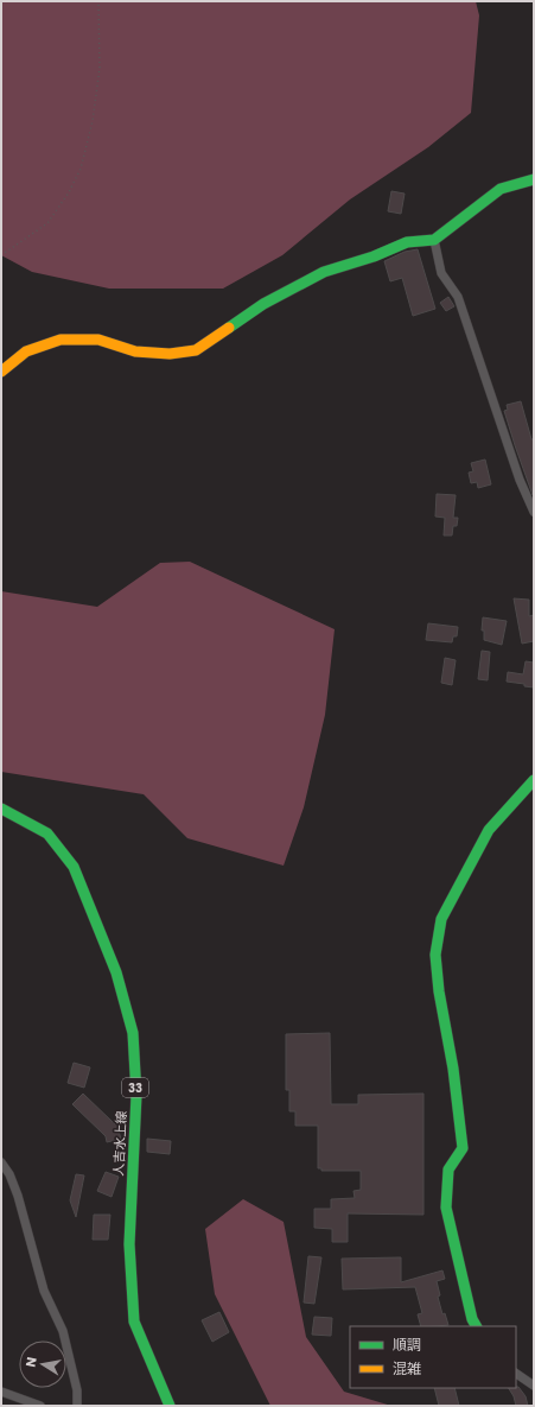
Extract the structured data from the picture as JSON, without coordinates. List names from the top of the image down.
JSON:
{
  "streets": {
    "street": ["33", "人吉水上線"]
  },
  "legend": ["順調", "混雑"],
  "north": "left"
}
